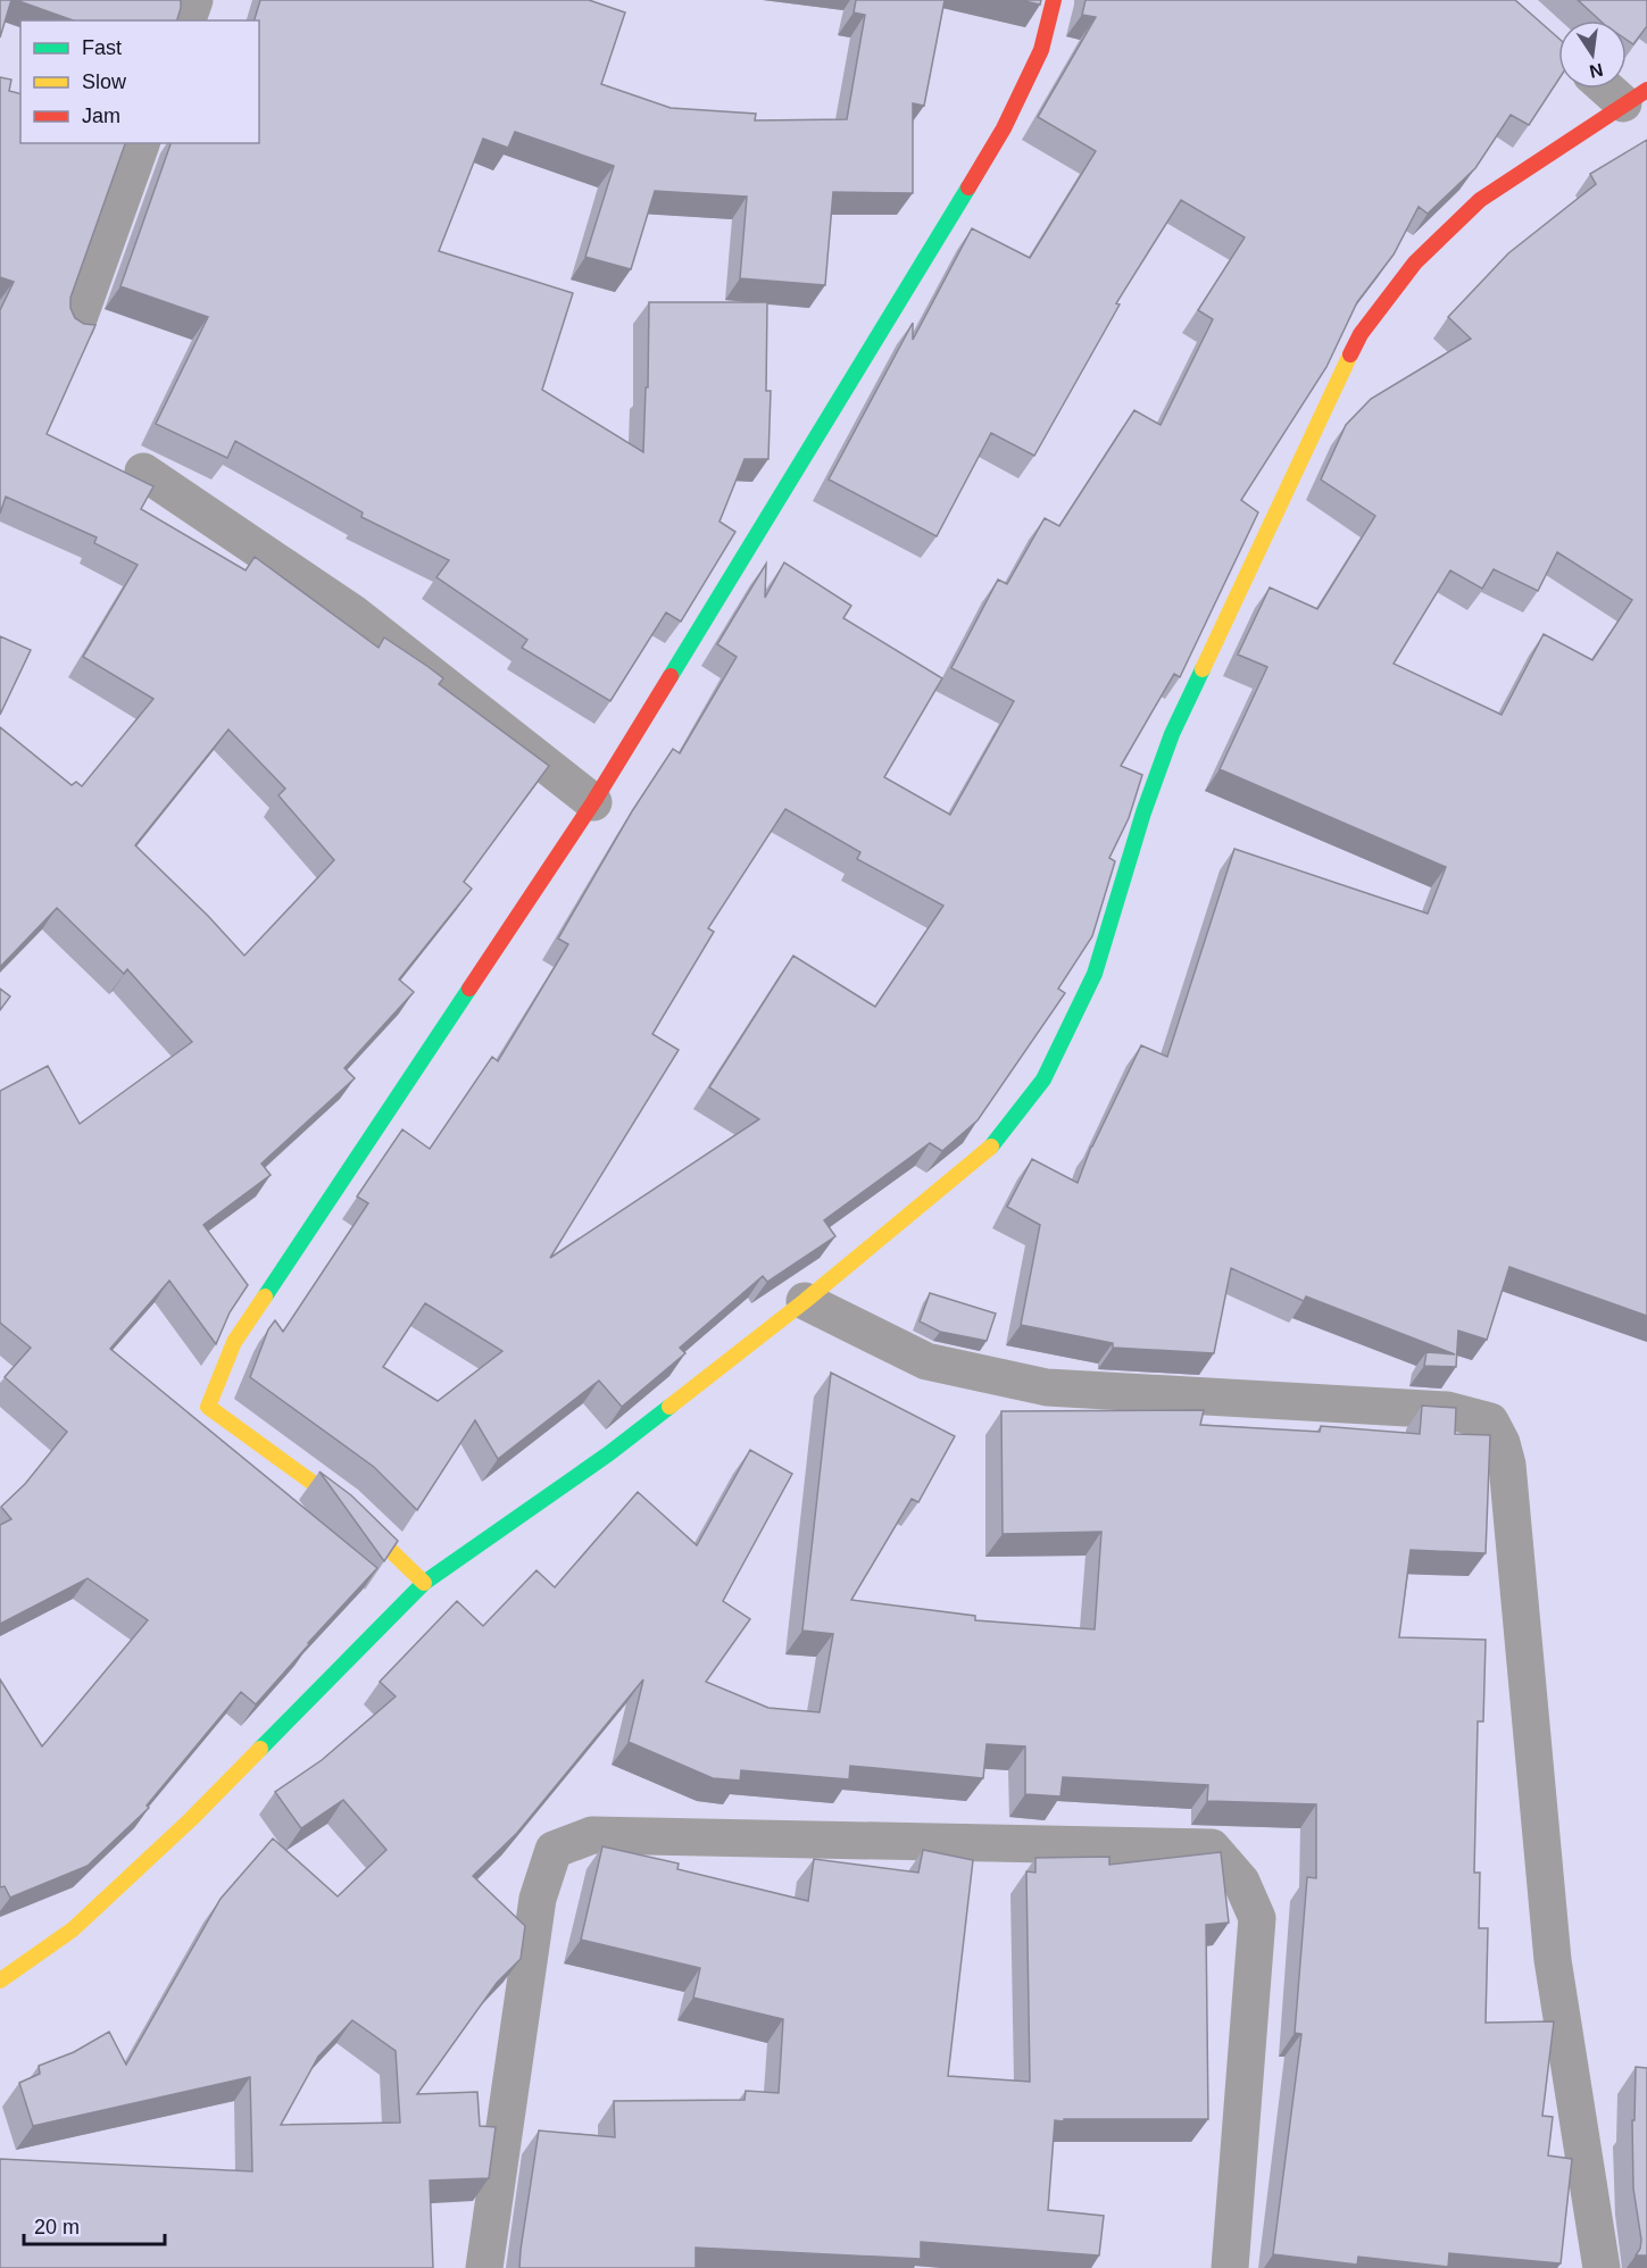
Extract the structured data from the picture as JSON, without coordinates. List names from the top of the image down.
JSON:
{
  "legend": ["Fast", "Slow", "Jam"],
  "scale_bar": "20 m",
  "north": "bottom"
}
